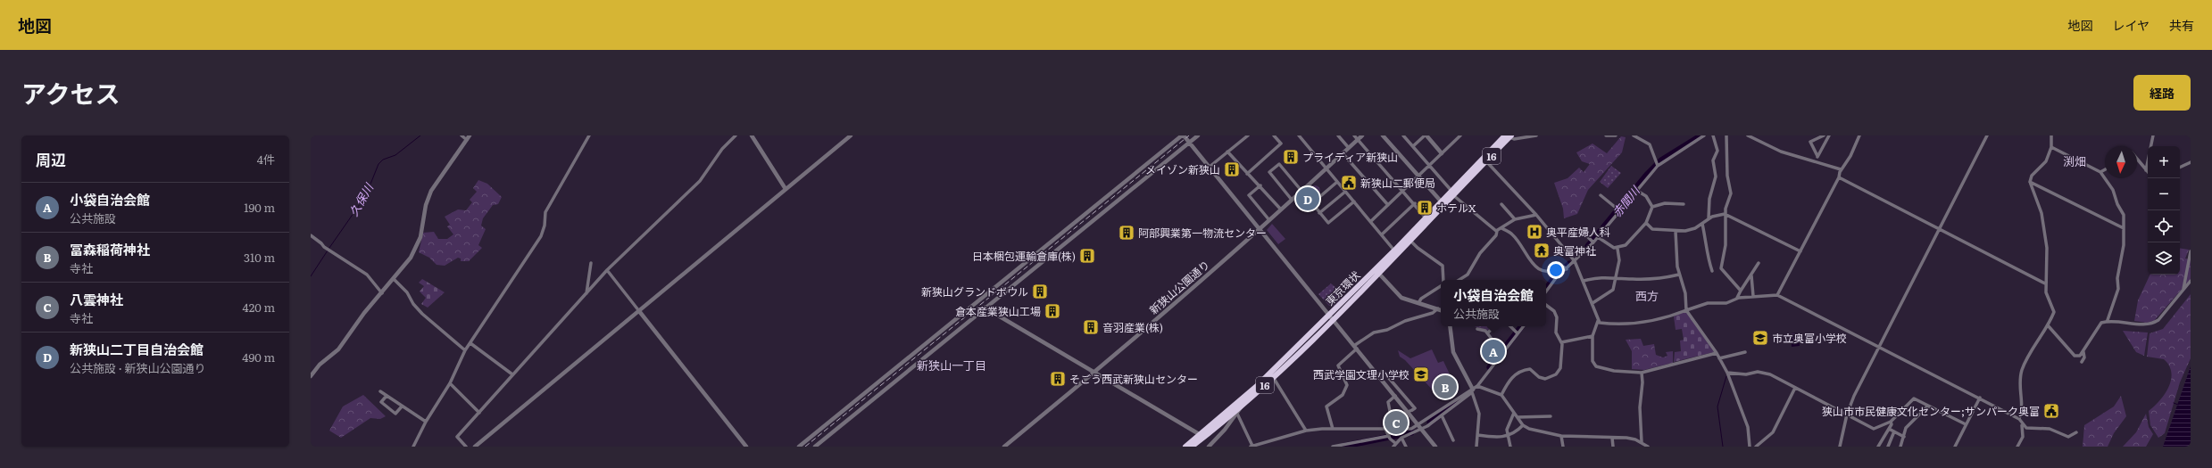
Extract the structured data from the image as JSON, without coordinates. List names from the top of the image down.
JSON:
{
  "streets": {
    "highway": ["16", "東京環状"],
    "street": ["新狭山公園通り"]
  },
  "districts": ["渕畑", "西方", "新狭山一丁目"],
  "water": ["久保川", "赤間川"],
  "places": {
    "building": [
      "プライディア新狭山",
      "メイゾン新狭山",
      "ホテルX",
      "阿部興業第一物流センター",
      "日本梱包運輸倉庫(株)",
      "新狭山グランドボウル",
      "倉本産業狭山工場",
      "音羽産業(株)",
      "そごう西武新狭山センター"
    ],
    "public building": ["新狭山二郵便局", "狭山市市民健康文化センター;サンパーク奥富"],
    "hospital": ["奥平産婦人科"],
    "temple": ["奥富神社"],
    "school or university": ["市立奥富小学校", "西武学園文理小学校"]
  },
  "north": "bottom",
  "page": {
    "header": "地図",
    "nav": ["地図", "レイヤ", "共有"],
    "title": "アクセス",
    "buttons": "経路",
    "heading": ["周辺", "4件"],
    "map_buttons": ["+", "−"],
    "list": [
      {
        "mark": "A",
        "name": "小袋自治会館",
        "note": "公共施設",
        "value": "190 m"
      },
      {
        "mark": "B",
        "name": "冨森稲荷神社",
        "note": "寺社",
        "value": "310 m"
      },
      {
        "mark": "C",
        "name": "八雲神社",
        "note": "寺社",
        "value": "420 m"
      },
      {
        "mark": "D",
        "name": "新狭山二丁目自治会館",
        "note": "公共施設 · 新狭山公園通り",
        "value": "490 m"
      }
    ],
    "pins": [
      "D",
      "A",
      "B",
      "C"
    ],
    "popup": ["小袋自治会館", "公共施設"]
  }
}
